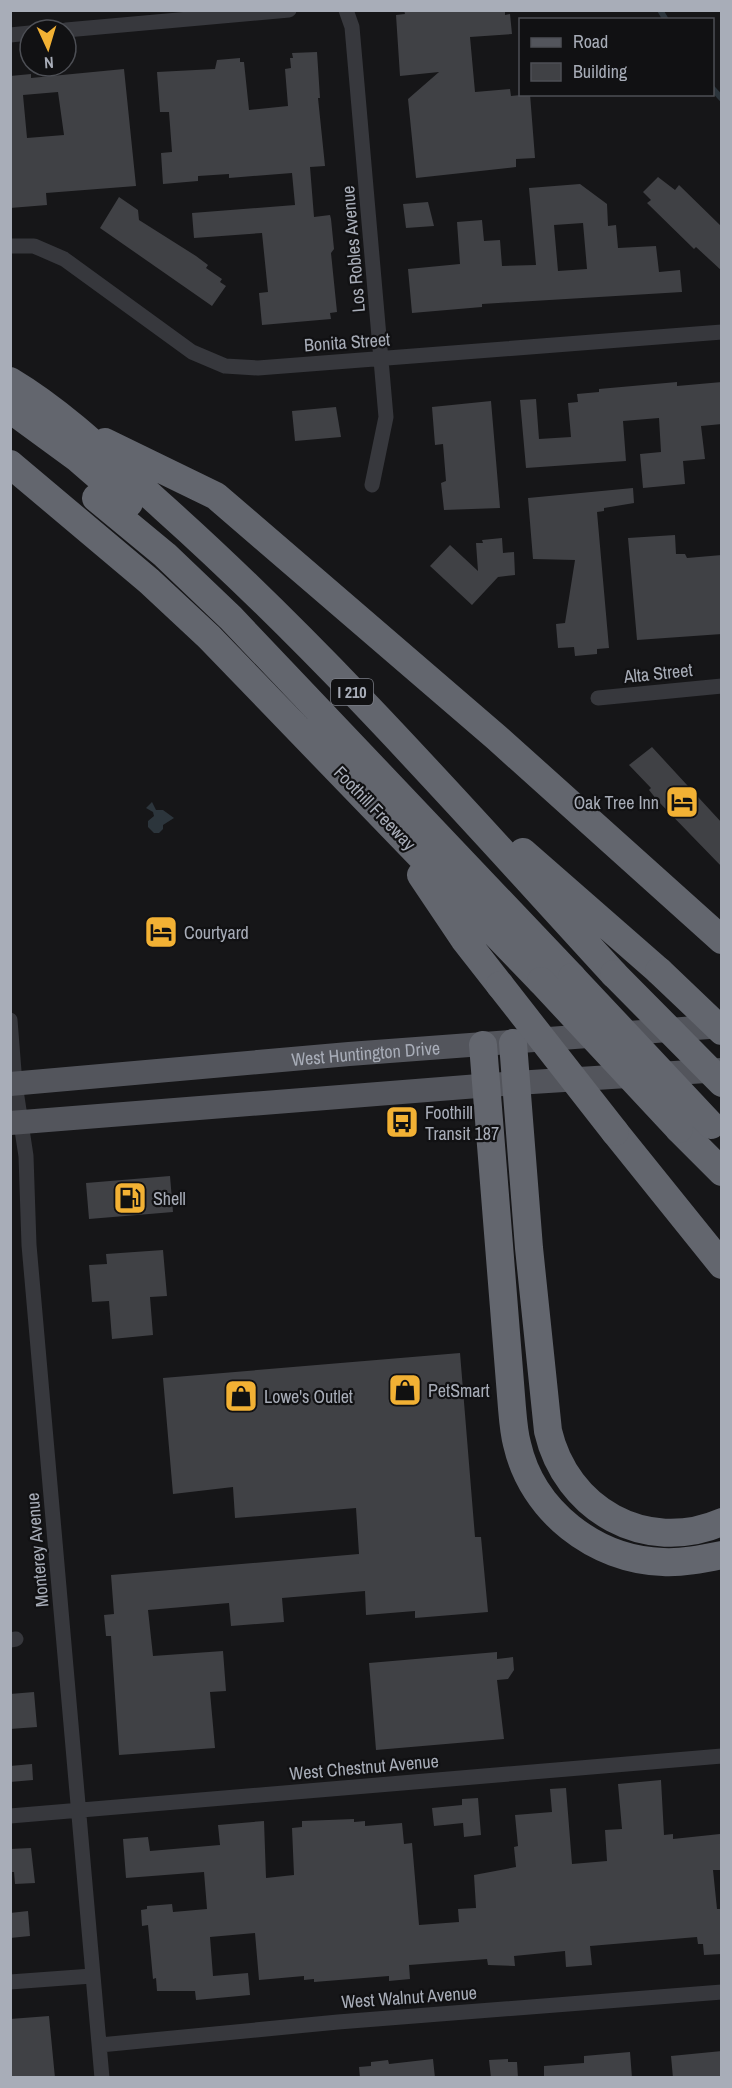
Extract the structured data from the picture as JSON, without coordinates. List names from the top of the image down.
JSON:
{
  "streets": {
    "highway": ["I 210", "Foothill Freeway"],
    "main road": ["West Huntington Drive"],
    "street": [
      "Los Robles Avenue",
      "Bonita Street",
      "Alta Street",
      "Monterey Avenue",
      "West Chestnut Avenue",
      "West Walnut Avenue"
    ]
  },
  "crossings": [
    ["Los Robles Avenue", "Bonita Street"],
    ["West Huntington Drive", "Monterey Avenue"],
    ["Monterey Avenue", "West Chestnut Avenue"],
    ["Monterey Avenue", "West Walnut Avenue"]
  ],
  "places": {
    "hotel": ["Oak Tree Inn", "Courtyard"],
    "bus stop": ["Foothill Transit 187"],
    "fuel station": ["Shell"],
    "shop": ["PetSmart", "Lowe's Outlet"]
  },
  "legend": ["Road", "Building"],
  "north": "bottom"
}
